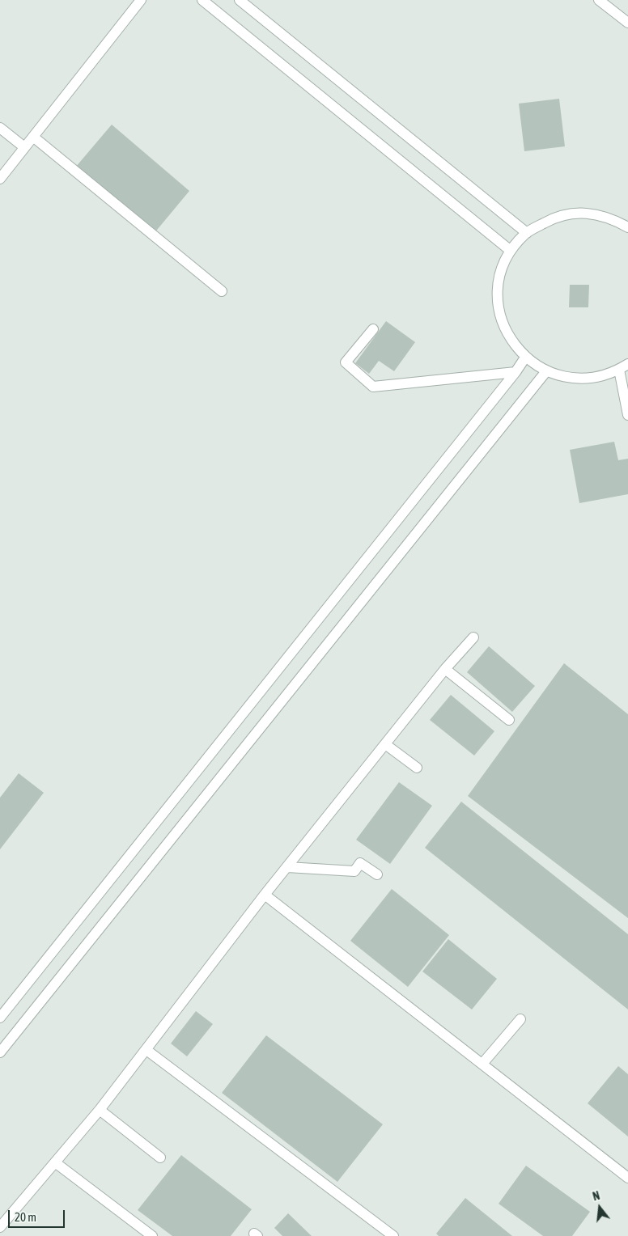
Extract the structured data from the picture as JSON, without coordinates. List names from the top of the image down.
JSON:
{
  "scale_bar": "20 m",
  "north": "top"
}
